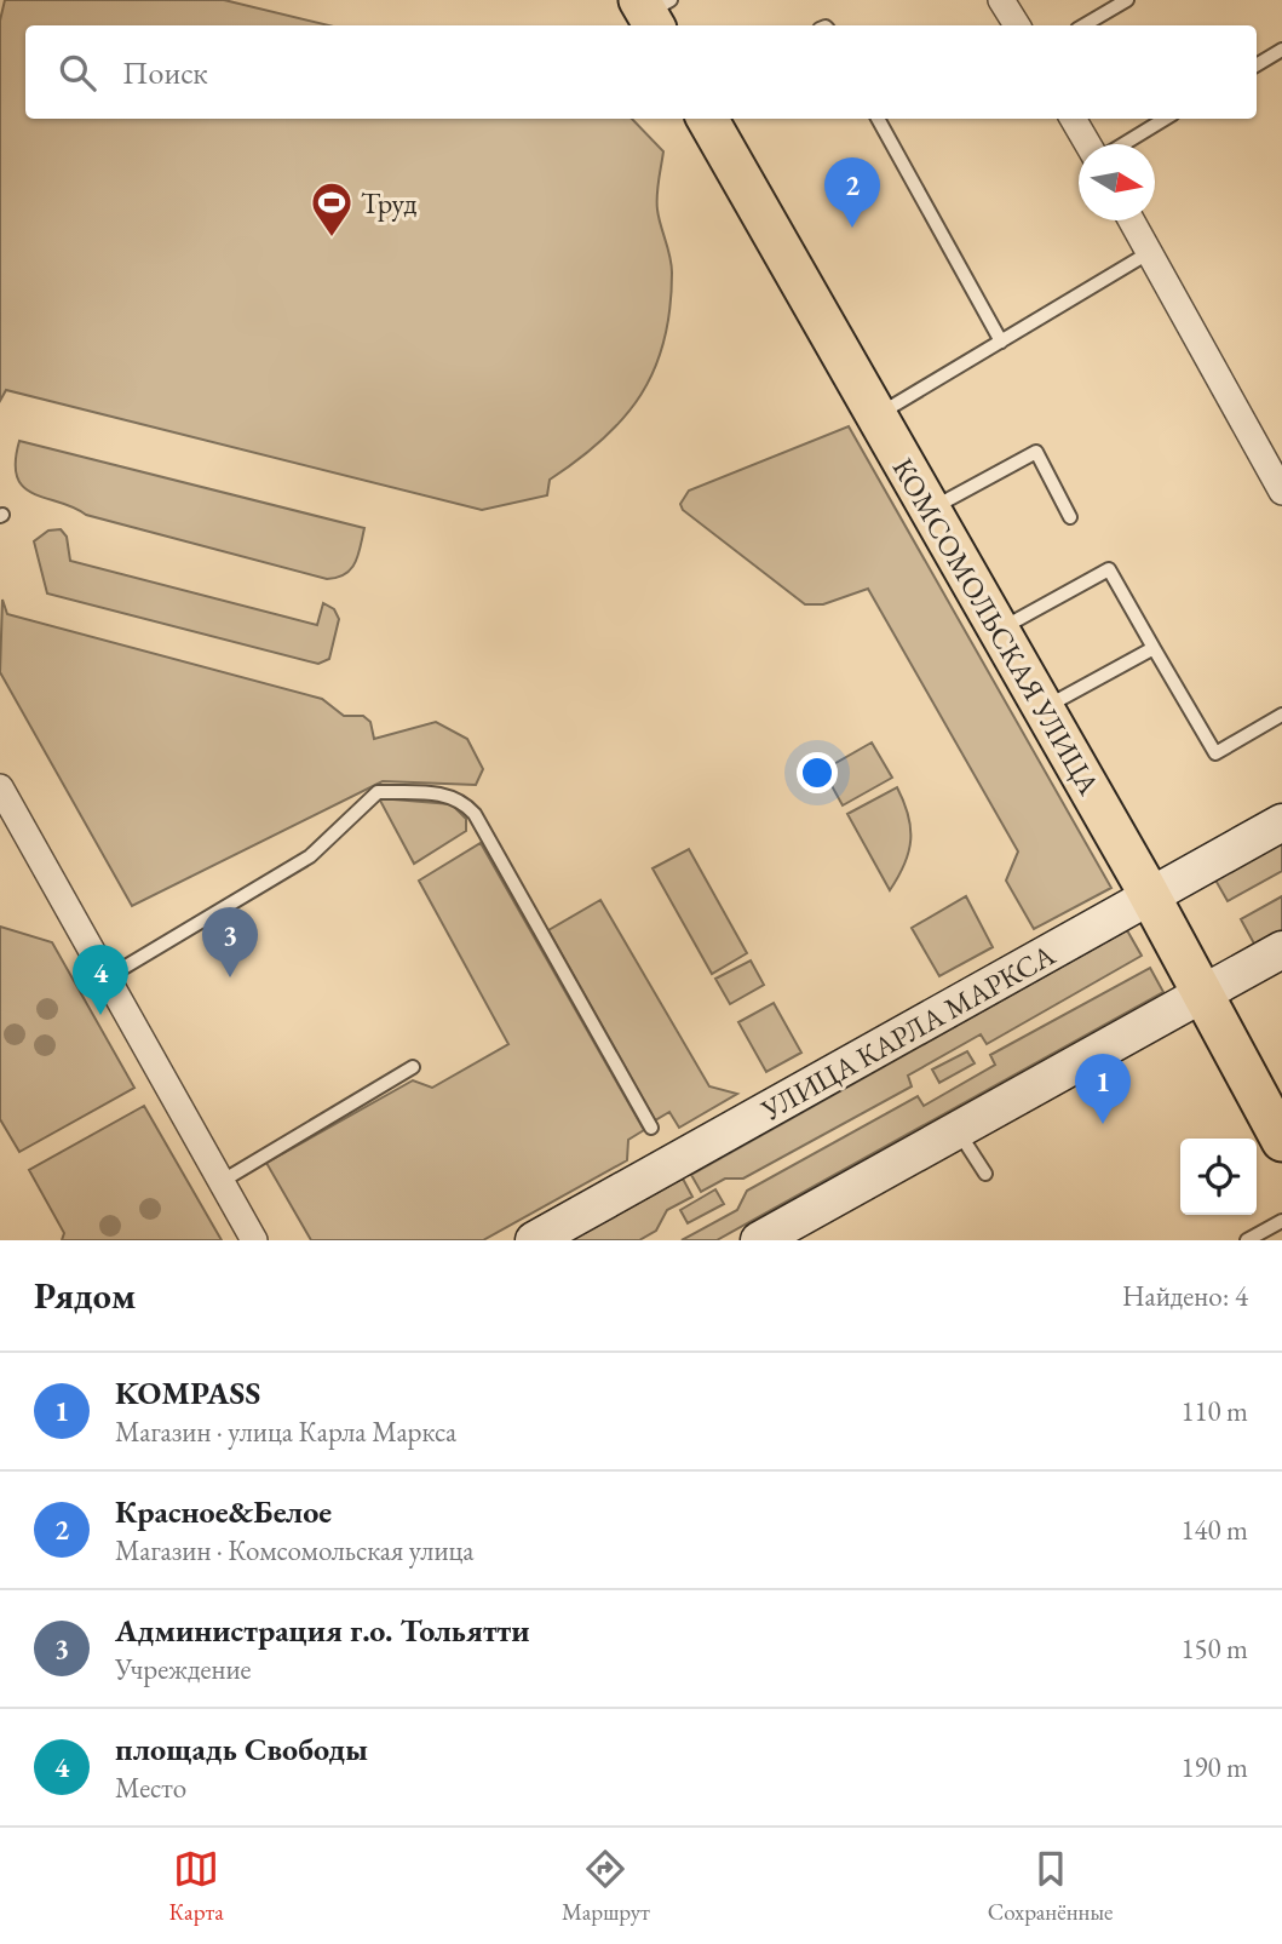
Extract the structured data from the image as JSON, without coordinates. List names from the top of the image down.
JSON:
{
  "streets": {
    "main road": ["КОМСОМОЛЬСКАЯ УЛИЦА", "УЛИЦА КАРЛА МАРКСА"]
  },
  "crossings": [
    ["КОМСОМОЛЬСКАЯ УЛИЦА", "УЛИЦА КАРЛА МАРКСА"]
  ],
  "places": {
    "sports": ["Труд"]
  },
  "north": "right",
  "page": {
    "search": "Поиск",
    "pins": [
      "2",
      "3",
      "4",
      "1"
    ],
    "heading": ["Рядом", "Найдено: 4"],
    "list": [
      {
        "mark": "1",
        "name": "KOMPASS",
        "note": "Магазин · улица Карла Маркса",
        "value": "110 m"
      },
      {
        "mark": "2",
        "name": "Красное&Белое",
        "note": "Магазин · Комсомольская улица",
        "value": "140 m"
      },
      {
        "mark": "3",
        "name": "Администрация г.о. Тольятти",
        "note": "Учреждение",
        "value": "150 m"
      },
      {
        "mark": "4",
        "name": "площадь Свободы",
        "note": "Место",
        "value": "190 m"
      }
    ],
    "nav": ["Карта", "Маршрут", "Сохранённые"]
  }
}
